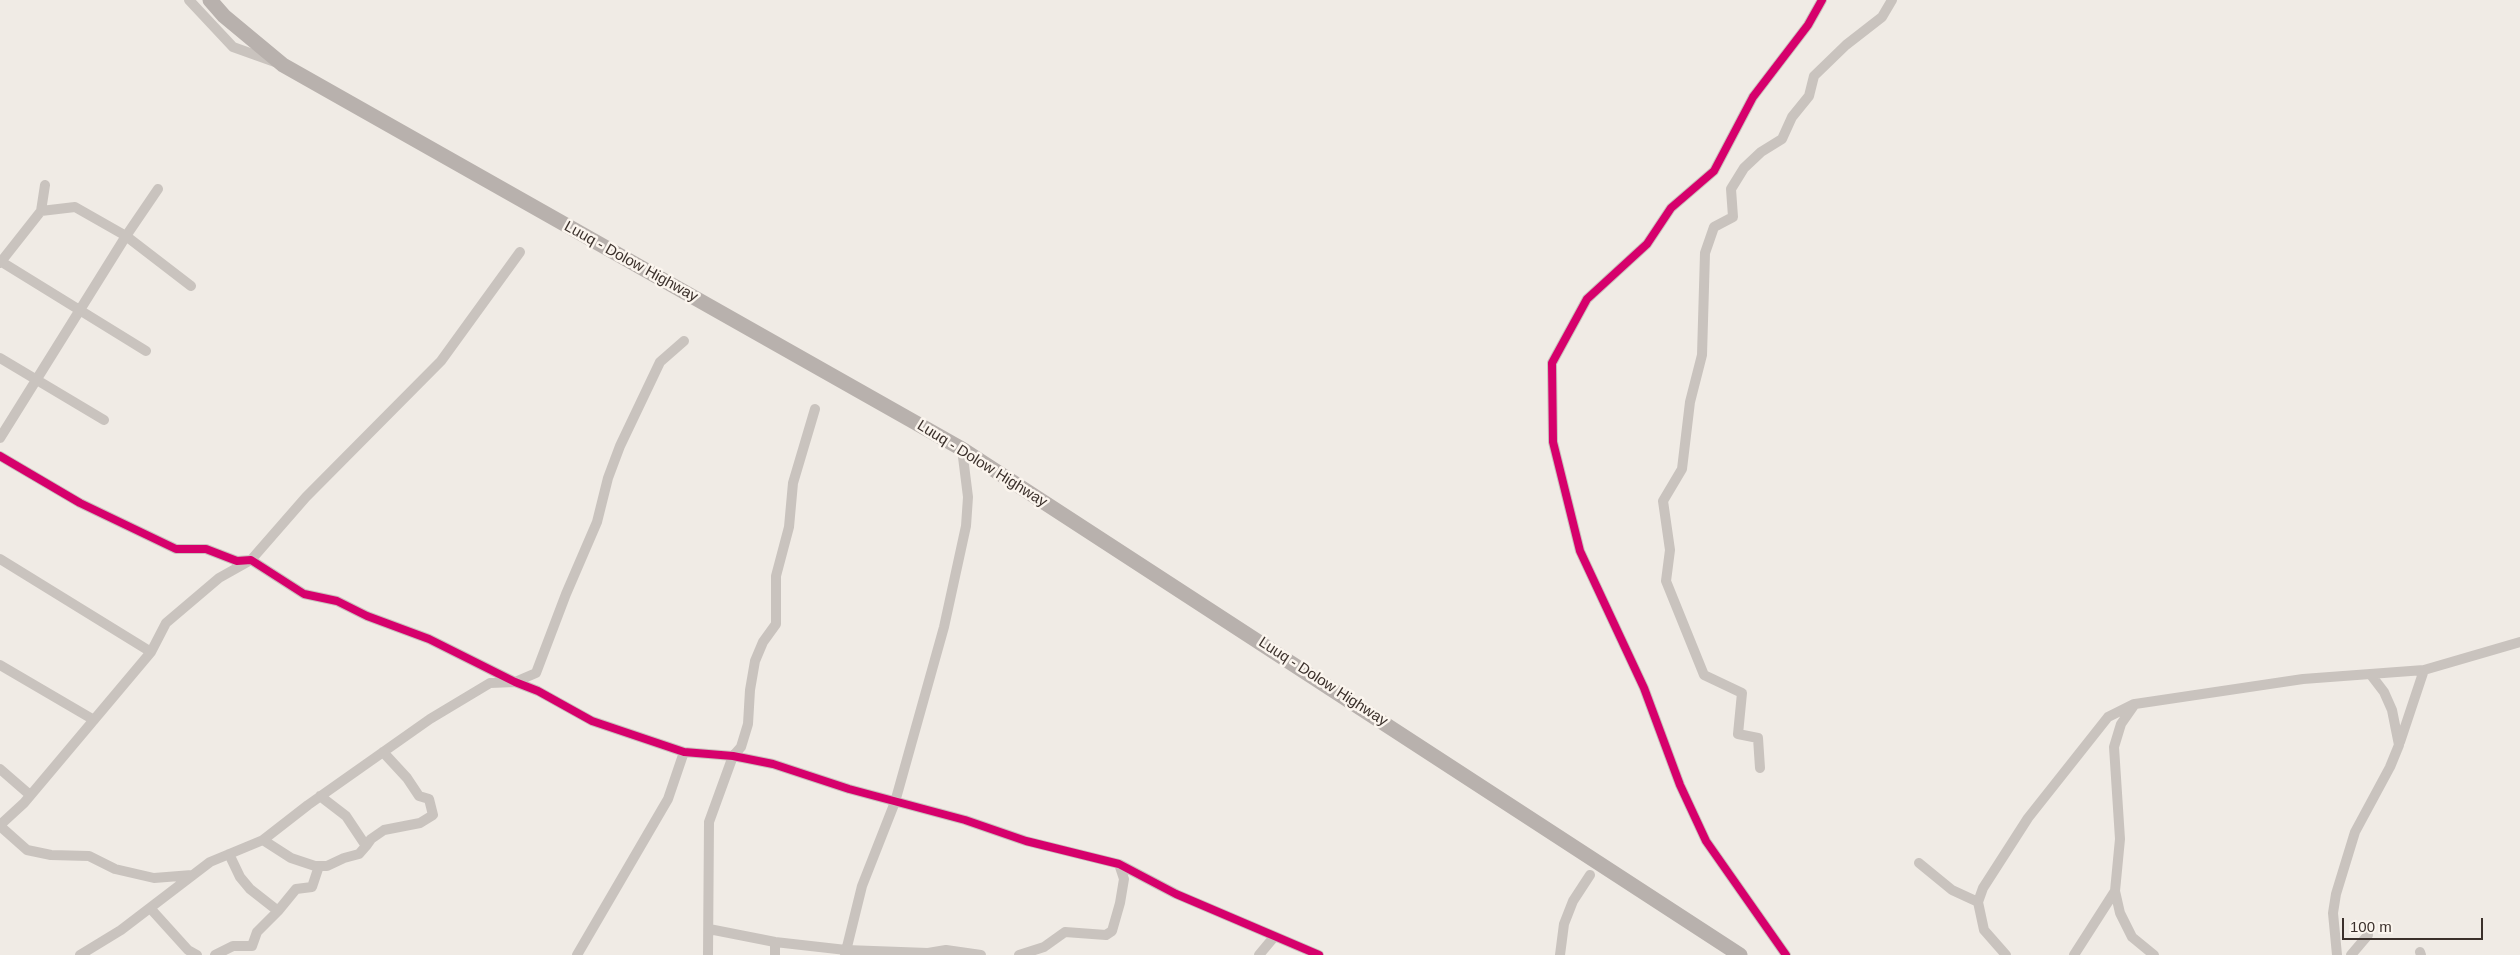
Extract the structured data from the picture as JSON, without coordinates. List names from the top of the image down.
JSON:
{
  "streets": {
    "main road": ["Luuq - Dolow Highway"]
  },
  "scale_bar": "100 m"
}
